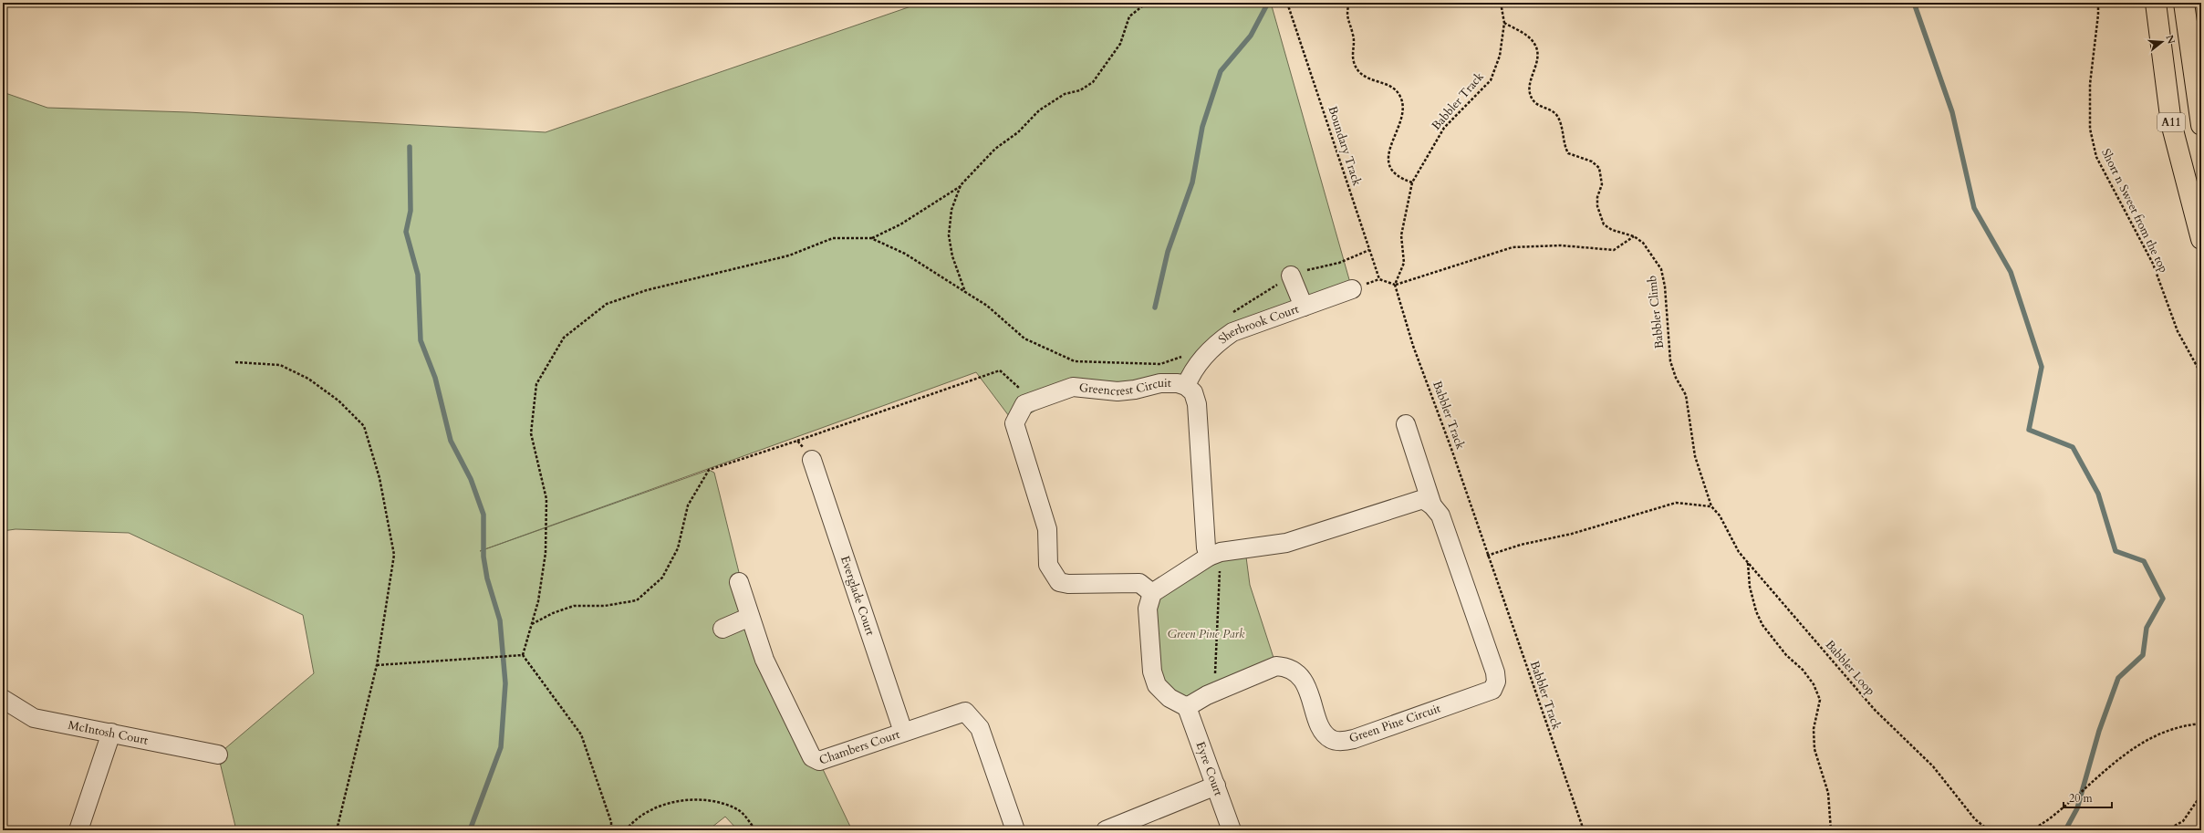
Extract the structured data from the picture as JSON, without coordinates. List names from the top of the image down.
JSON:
{
  "streets": {
    "main road": ["A11"],
    "street": [
      "Sherbrook Court",
      "Greencrest Circuit",
      "Everglade Court",
      "Green Pine Circuit",
      "McIntosh Court",
      "Chambers Court",
      "Eyre Court"
    ],
    "path": [
      "Babbler Track",
      "Boundary Track",
      "Short n Sweet from the top",
      "Babbler Climb",
      "Babbler Loop"
    ]
  },
  "crossings": [
    ["Babbler Track", "Boundary Track"],
    ["Babbler Climb", "Babbler Loop"],
    ["Sherbrook Court", "Greencrest Circuit"],
    ["Everglade Court", "Chambers Court"],
    ["Green Pine Circuit", "Eyre Court"]
  ],
  "parks": ["Green Pine Park"],
  "scale_bar": "20 m",
  "north": "right"
}
